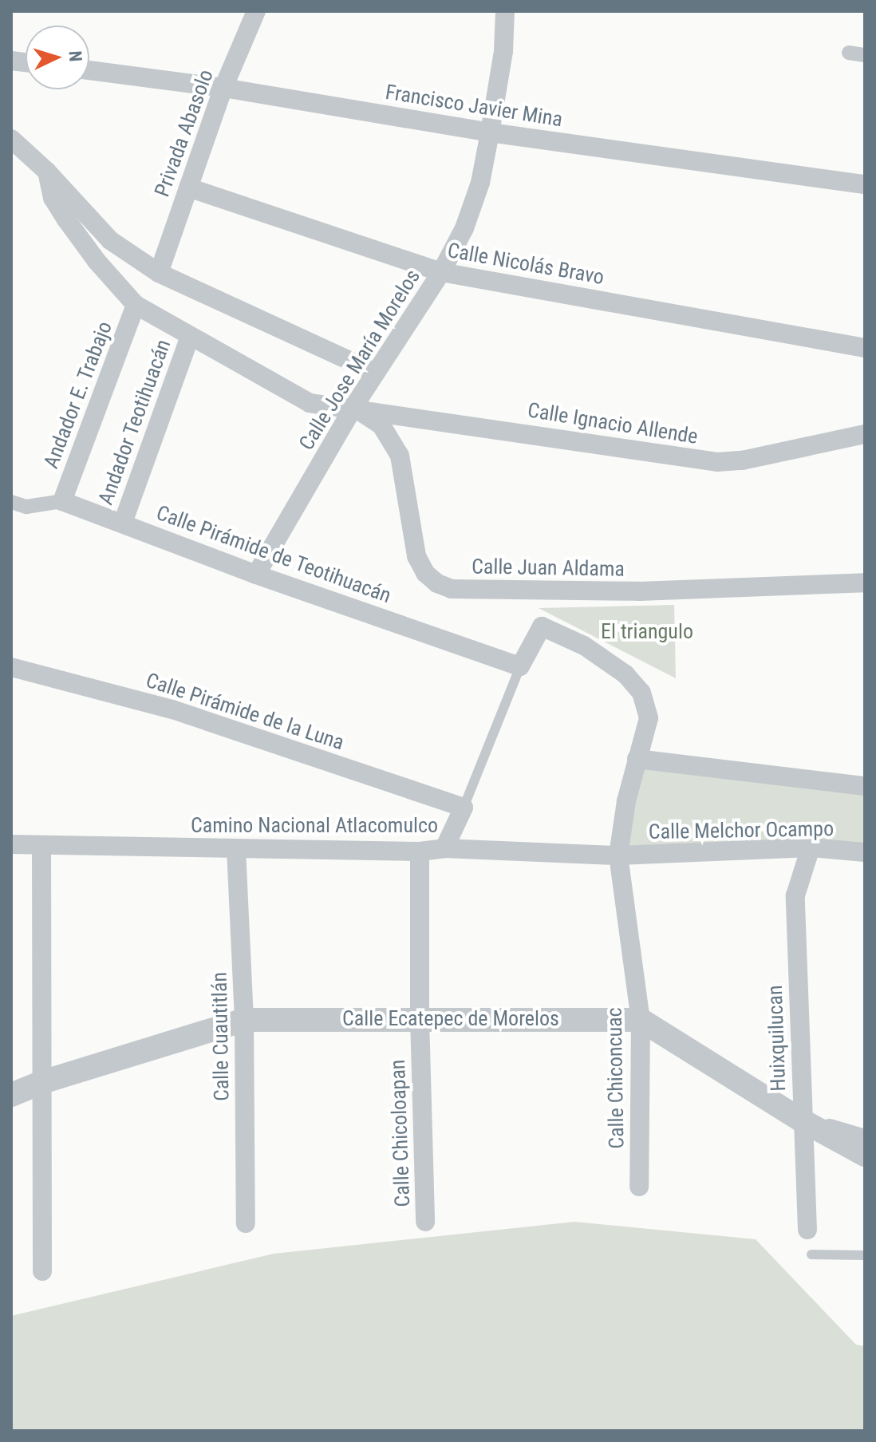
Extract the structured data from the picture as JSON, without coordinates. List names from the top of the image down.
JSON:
{
  "streets": {
    "street": [
      "Francisco Javier Mina",
      "Privada Abasolo",
      "Calle Nicolás Bravo",
      "Calle Jose María Morelos",
      "Andador E. Trabajo",
      "Andador Teotihuacán",
      "Calle Ignacio Allende",
      "Calle Pirámide de Teotihuacán",
      "Calle Juan Aldama",
      "Calle Pirámide de la Luna",
      "Camino Nacional Atlacomulco",
      "Calle Melchor Ocampo",
      "Calle Ecatepec de Morelos",
      "Calle Cuautitlán",
      "Huixquilucan",
      "Calle Chiconcuac",
      "Calle Chicoloapan"
    ]
  },
  "crossings": [
    ["Francisco Javier Mina", "Privada Abasolo"],
    ["Francisco Javier Mina", "Calle Jose María Morelos"],
    ["Privada Abasolo", "Calle Nicolás Bravo"],
    ["Calle Nicolás Bravo", "Calle Jose María Morelos"],
    ["Calle Jose María Morelos", "Calle Ignacio Allende"],
    ["Calle Jose María Morelos", "Calle Pirámide de Teotihuacán"],
    ["Calle Jose María Morelos", "Calle Juan Aldama"],
    ["Andador E. Trabajo", "Calle Ignacio Allende"],
    ["Andador E. Trabajo", "Calle Pirámide de Teotihuacán"],
    ["Andador Teotihuacán", "Calle Ignacio Allende"],
    ["Andador Teotihuacán", "Calle Pirámide de Teotihuacán"],
    ["Calle Ignacio Allende", "Calle Juan Aldama"],
    ["Calle Pirámide de Teotihuacán", "Calle Chiconcuac"],
    ["Camino Nacional Atlacomulco", "Calle Melchor Ocampo"],
    ["Camino Nacional Atlacomulco", "Calle Cuautitlán"],
    ["Camino Nacional Atlacomulco", "Calle Chiconcuac"],
    ["Camino Nacional Atlacomulco", "Calle Chicoloapan"],
    ["Calle Melchor Ocampo", "Huixquilucan"],
    ["Calle Melchor Ocampo", "Calle Chiconcuac"],
    ["Calle Ecatepec de Morelos", "Calle Cuautitlán"],
    ["Calle Ecatepec de Morelos", "Calle Chiconcuac"],
    ["Calle Ecatepec de Morelos", "Calle Chicoloapan"]
  ],
  "parks": ["El triangulo"],
  "north": "right"
}
